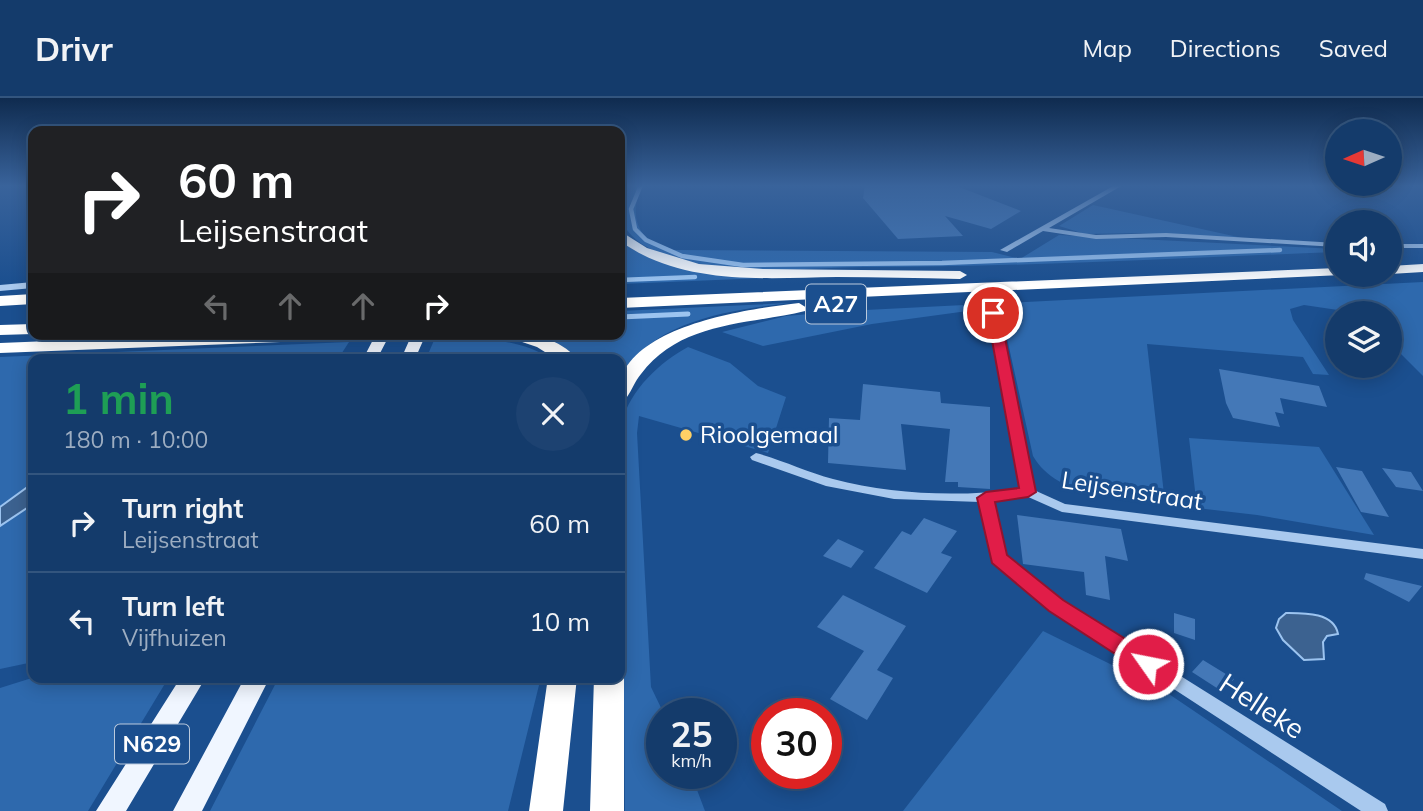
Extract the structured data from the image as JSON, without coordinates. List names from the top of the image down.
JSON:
{
  "streets": {
    "highway": ["A27"],
    "main road": ["N629"],
    "street": ["Leijsenstraat", "Helleke"]
  },
  "crossings": [
    ["Leijsenstraat", "Helleke"]
  ],
  "places": ["Rioolgemaal"],
  "north": "left",
  "page": {
    "header": "Drivr",
    "nav": ["Map", "Directions", "Saved"],
    "turn": ["60 m", "Leijsenstraat"],
    "heading": ["1 min", "180 m · 10:00"],
    "list": [
      {
        "name": "Turn right",
        "note": "Leijsenstraat",
        "value": "60 m"
      },
      {
        "name": "Turn left",
        "note": "Vijfhuizen",
        "value": "10 m"
      }
    ],
    "speed": "25 km/h",
    "limit": "30"
  }
}
